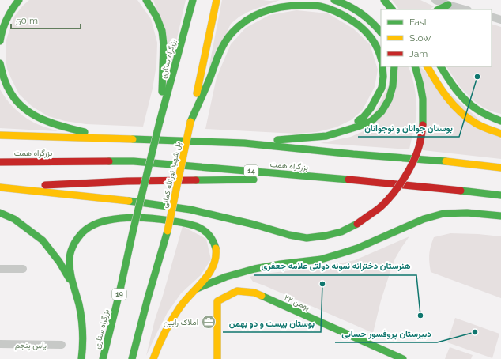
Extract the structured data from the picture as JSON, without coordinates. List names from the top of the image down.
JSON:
{
  "streets": {
    "main road": [
      "بزرگراه ستاری",
      "بزرگراه همت",
      "14",
      "پل شهید نورالله کمانی",
      "19",
      "۲۲ بهمن"
    ],
    "street": ["یاس پنجم"]
  },
  "places": {
    "other": [
      "بوستان جوانان و نوجوانان",
      "بوستان بیست و دو بهمن",
      "هنرستان دخترانه نمونه دولتی علامه جعفری",
      "دبیرستان پروفسور حسابی"
    ],
    "office": ["املاک رابین"]
  },
  "legend": ["Fast", "Slow", "Jam"],
  "scale_bar": "50 m"
}
